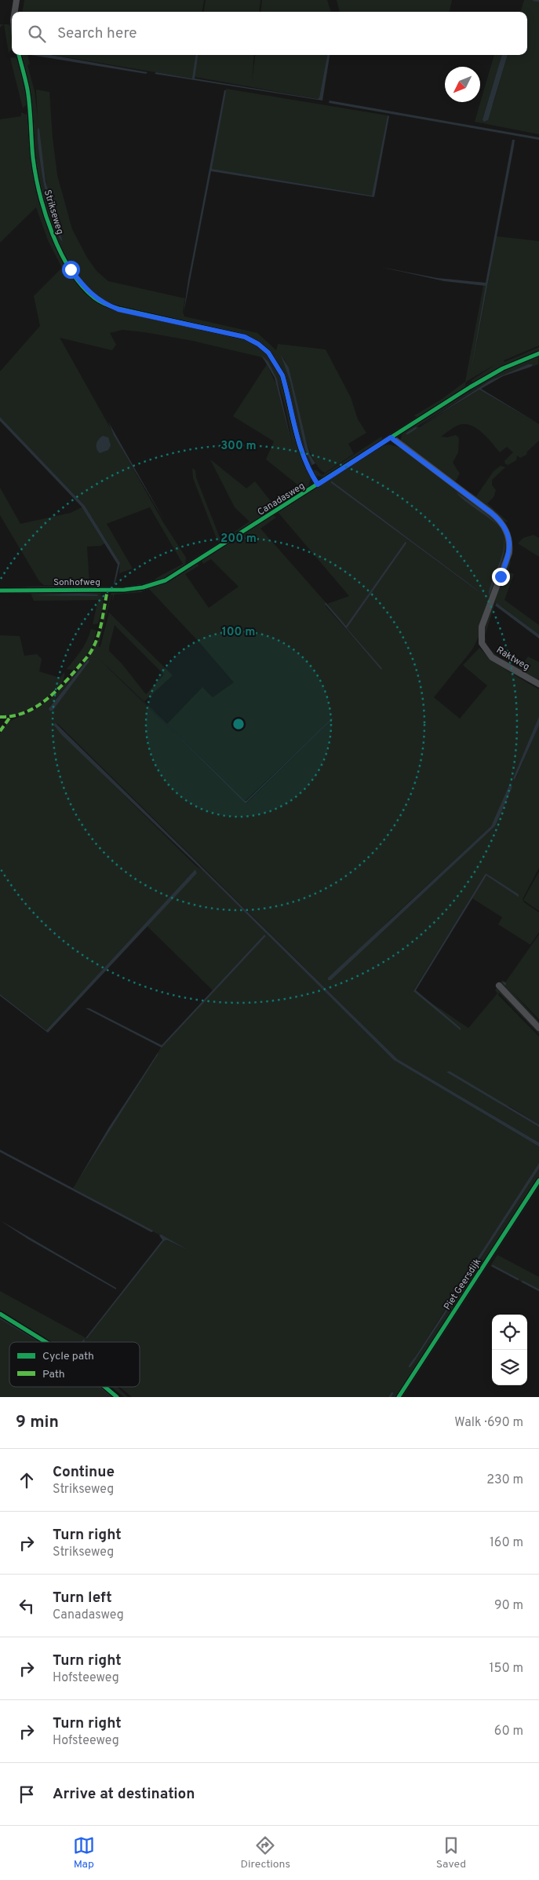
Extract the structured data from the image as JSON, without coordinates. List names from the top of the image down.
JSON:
{
  "streets": {
    "street": [
      "Strikseweg",
      "Canadasweg",
      "Sonhofweg",
      "Raktweg",
      "Piet Geersdijk"
    ]
  },
  "crossings": [
    ["Strikseweg", "Canadasweg"],
    ["Canadasweg", "Sonhofweg"],
    ["Canadasweg", "Raktweg"]
  ],
  "legend": ["Cycle path", "Path"],
  "north": "bottom left",
  "page": {
    "search": "Search here",
    "heading": ["9 min", "Walk · 690 m"],
    "list": [
      ["Continue", "Strikseweg", "230 m"],
      ["Turn right", "Strikseweg", "160 m"],
      ["Turn left", "Canadasweg", "90 m"],
      ["Turn right", "Hofsteeweg", "150 m"],
      ["Turn right", "Hofsteeweg", "60 m"],
      "Arrive at destination"
    ],
    "nav": ["Map", "Directions", "Saved"]
  },
  "rings": ["300 m", "200 m", "100 m"]
}
